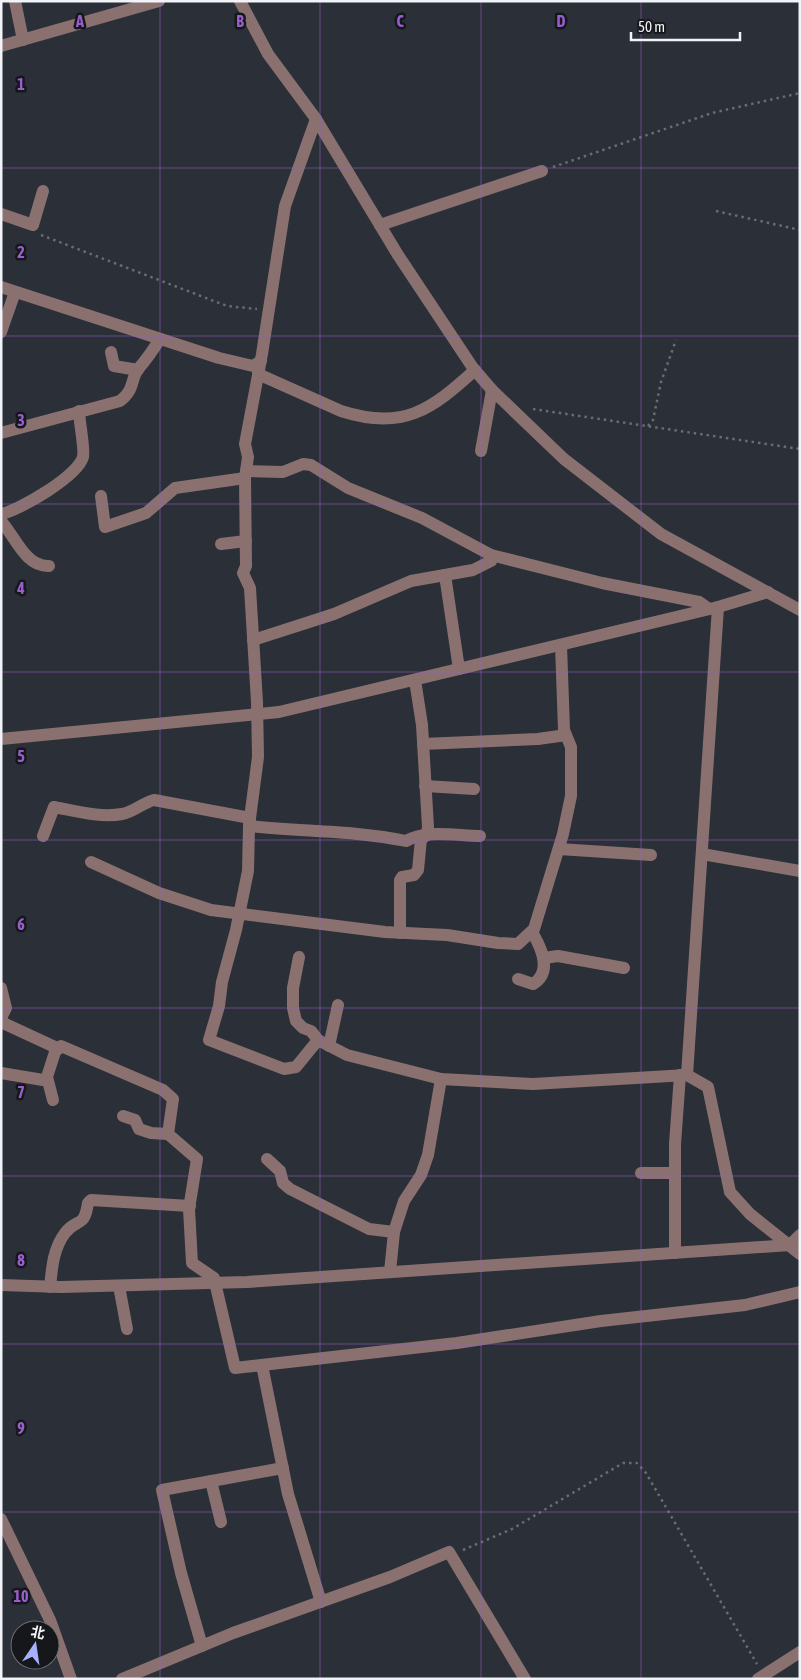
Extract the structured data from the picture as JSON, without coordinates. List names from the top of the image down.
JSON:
{
  "scale_bar": "50 m",
  "north": "top",
  "grid": {
    "columns": [
      "A",
      "B",
      "C",
      "D"
    ],
    "rows": [
      "1",
      "2",
      "3",
      "4",
      "5",
      "6",
      "7",
      "8",
      "9",
      "10"
    ]
  }
}
